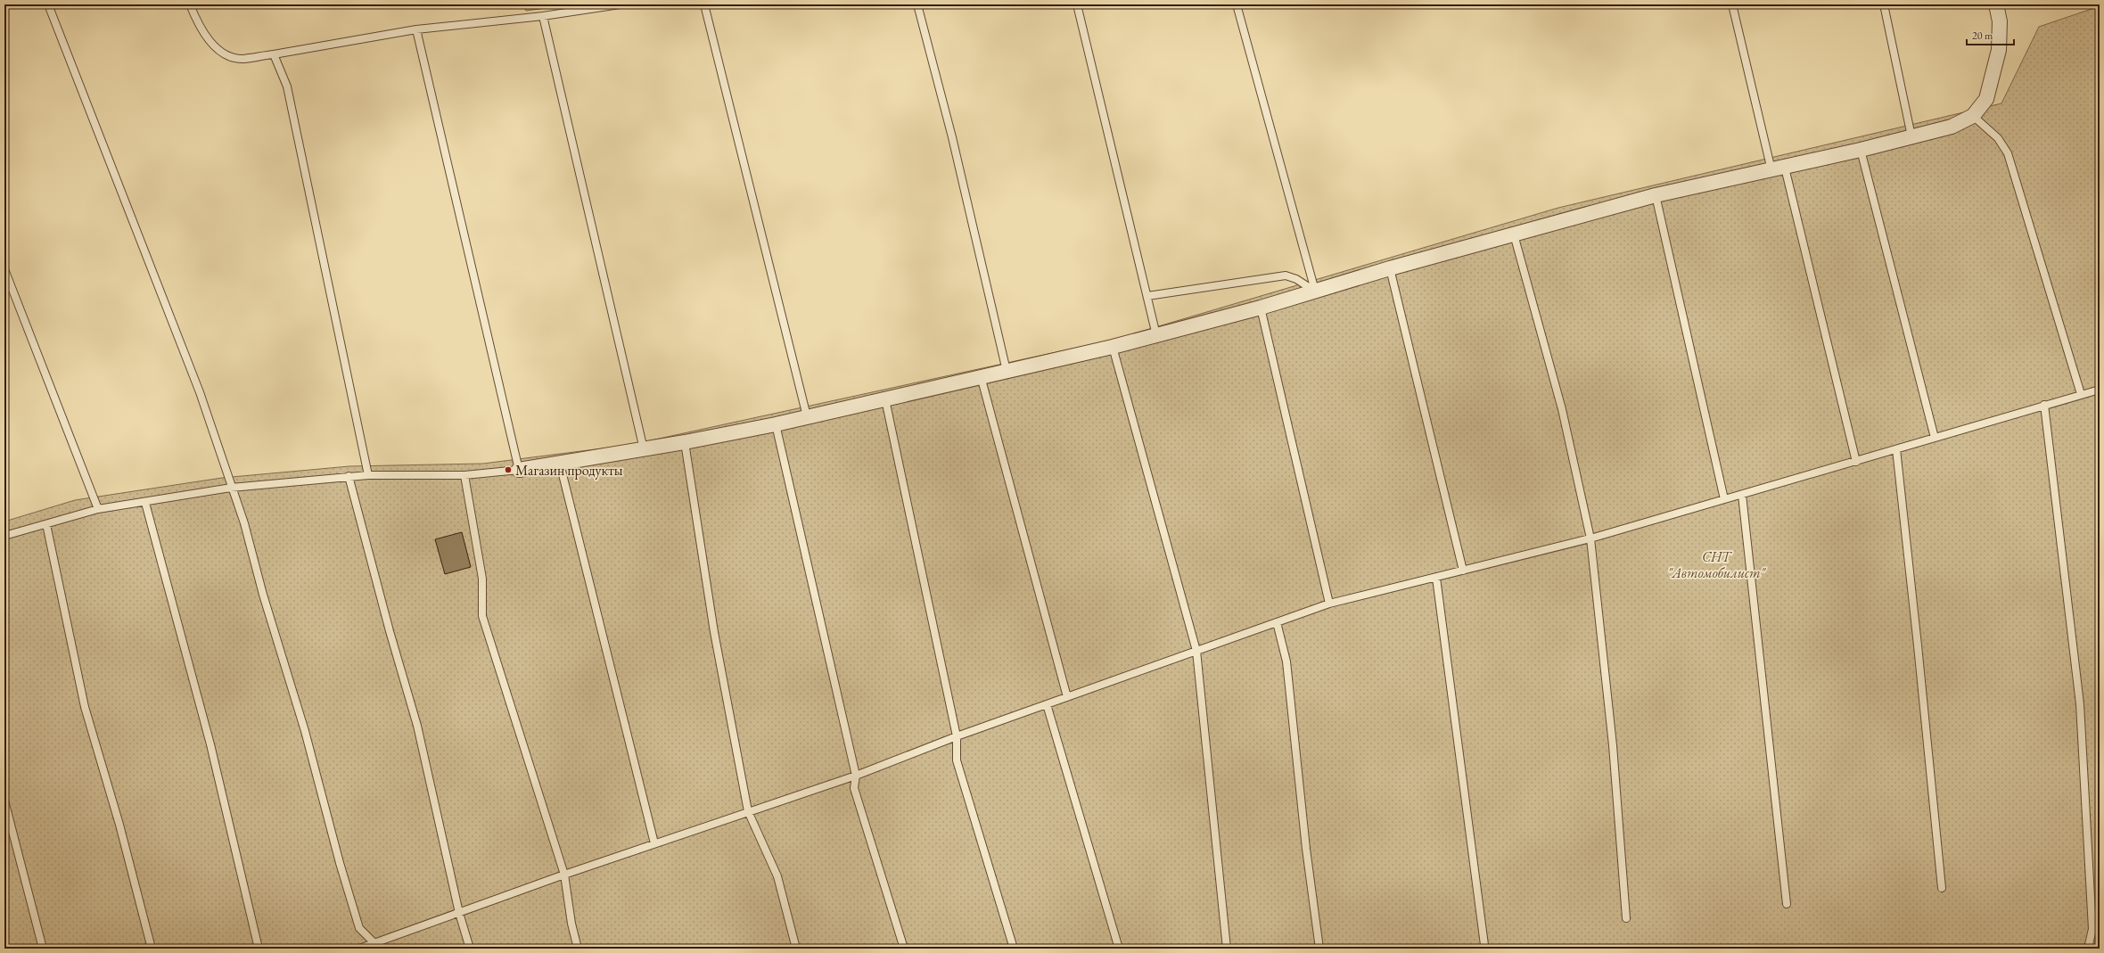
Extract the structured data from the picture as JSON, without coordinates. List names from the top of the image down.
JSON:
{
  "parks": ["СНТ \"Автомобилист\""],
  "places": ["Магазин продукты"],
  "scale_bar": "20 m"
}
